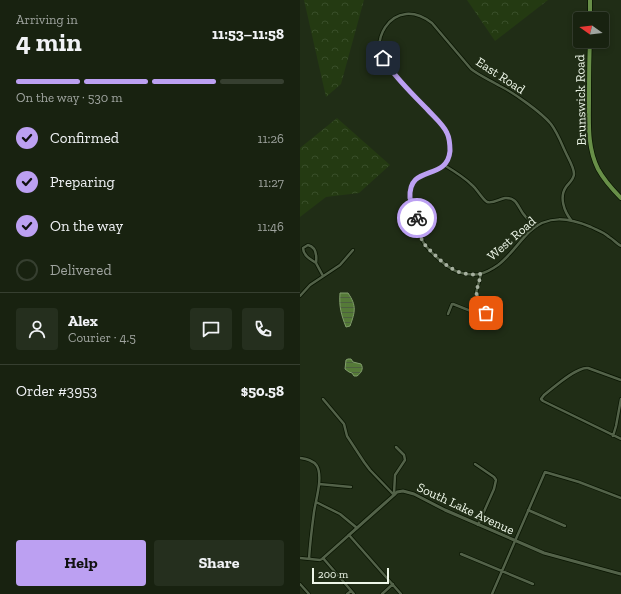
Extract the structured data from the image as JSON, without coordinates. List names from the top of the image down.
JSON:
{
  "streets": {
    "main road": ["Brunswick Road"],
    "street": ["East Road", "West Road", "South Lake Avenue"]
  },
  "crossings": [
    ["East Road", "West Road"]
  ],
  "scale_bar": "200 m",
  "north": "left",
  "page": {
    "heading": ["4 min", "Arriving in", "11:53–11:58"],
    "panel": [
      "Alex",
      "Courier · 4.5",
      "Order #3953",
      "$50.58"
    ],
    "bar": "On the way · 530 m",
    "list": [
      ["Confirmed", "11:26"],
      ["Preparing", "11:27"],
      ["On the way", "11:46"],
      "Delivered"
    ],
    "buttons": ["Help", "Share"],
    "scale": "200 m"
  }
}
